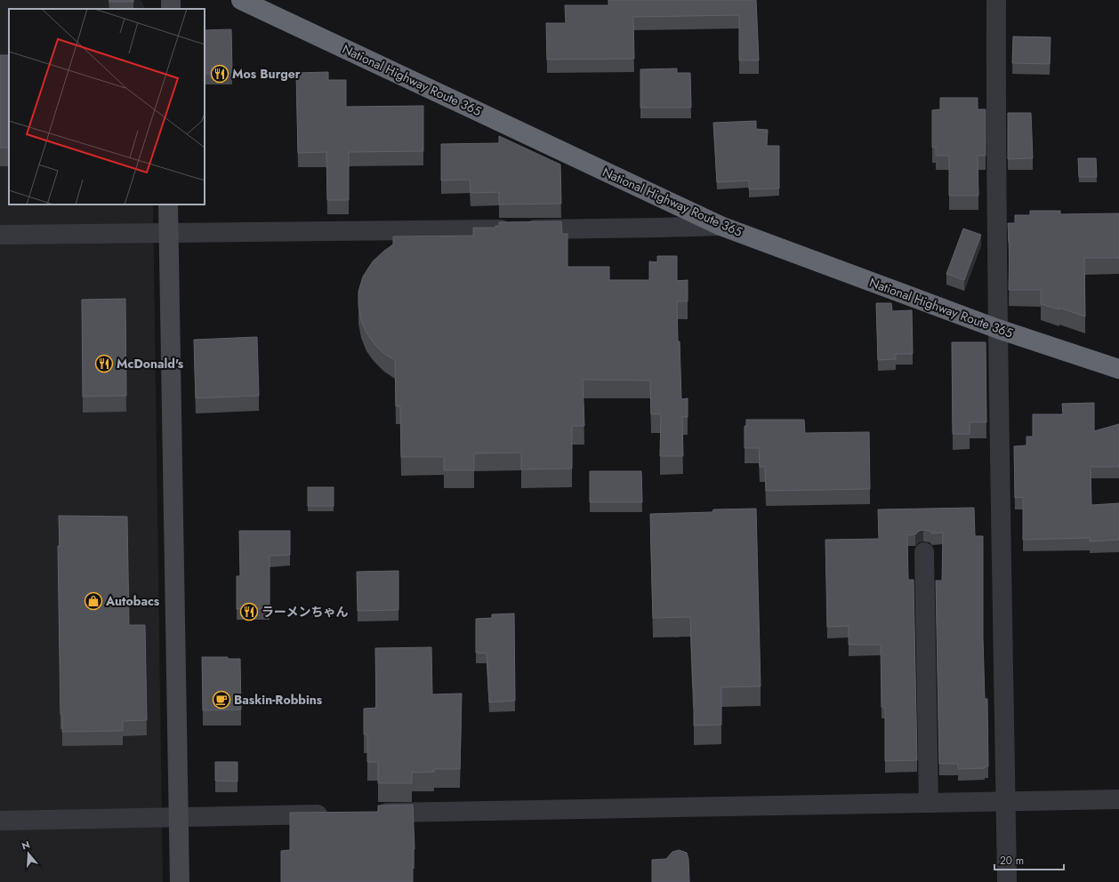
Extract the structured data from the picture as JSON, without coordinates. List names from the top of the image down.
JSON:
{
  "streets": {
    "highway": ["National Highway Route 365"]
  },
  "places": {
    "restaurant": ["Mos Burger", "McDonald's", "ラーメンちゃん"],
    "shop": ["Autobacs"],
    "cafe": ["Baskin-Robbins"]
  },
  "scale_bar": "20 m",
  "north": "top"
}
